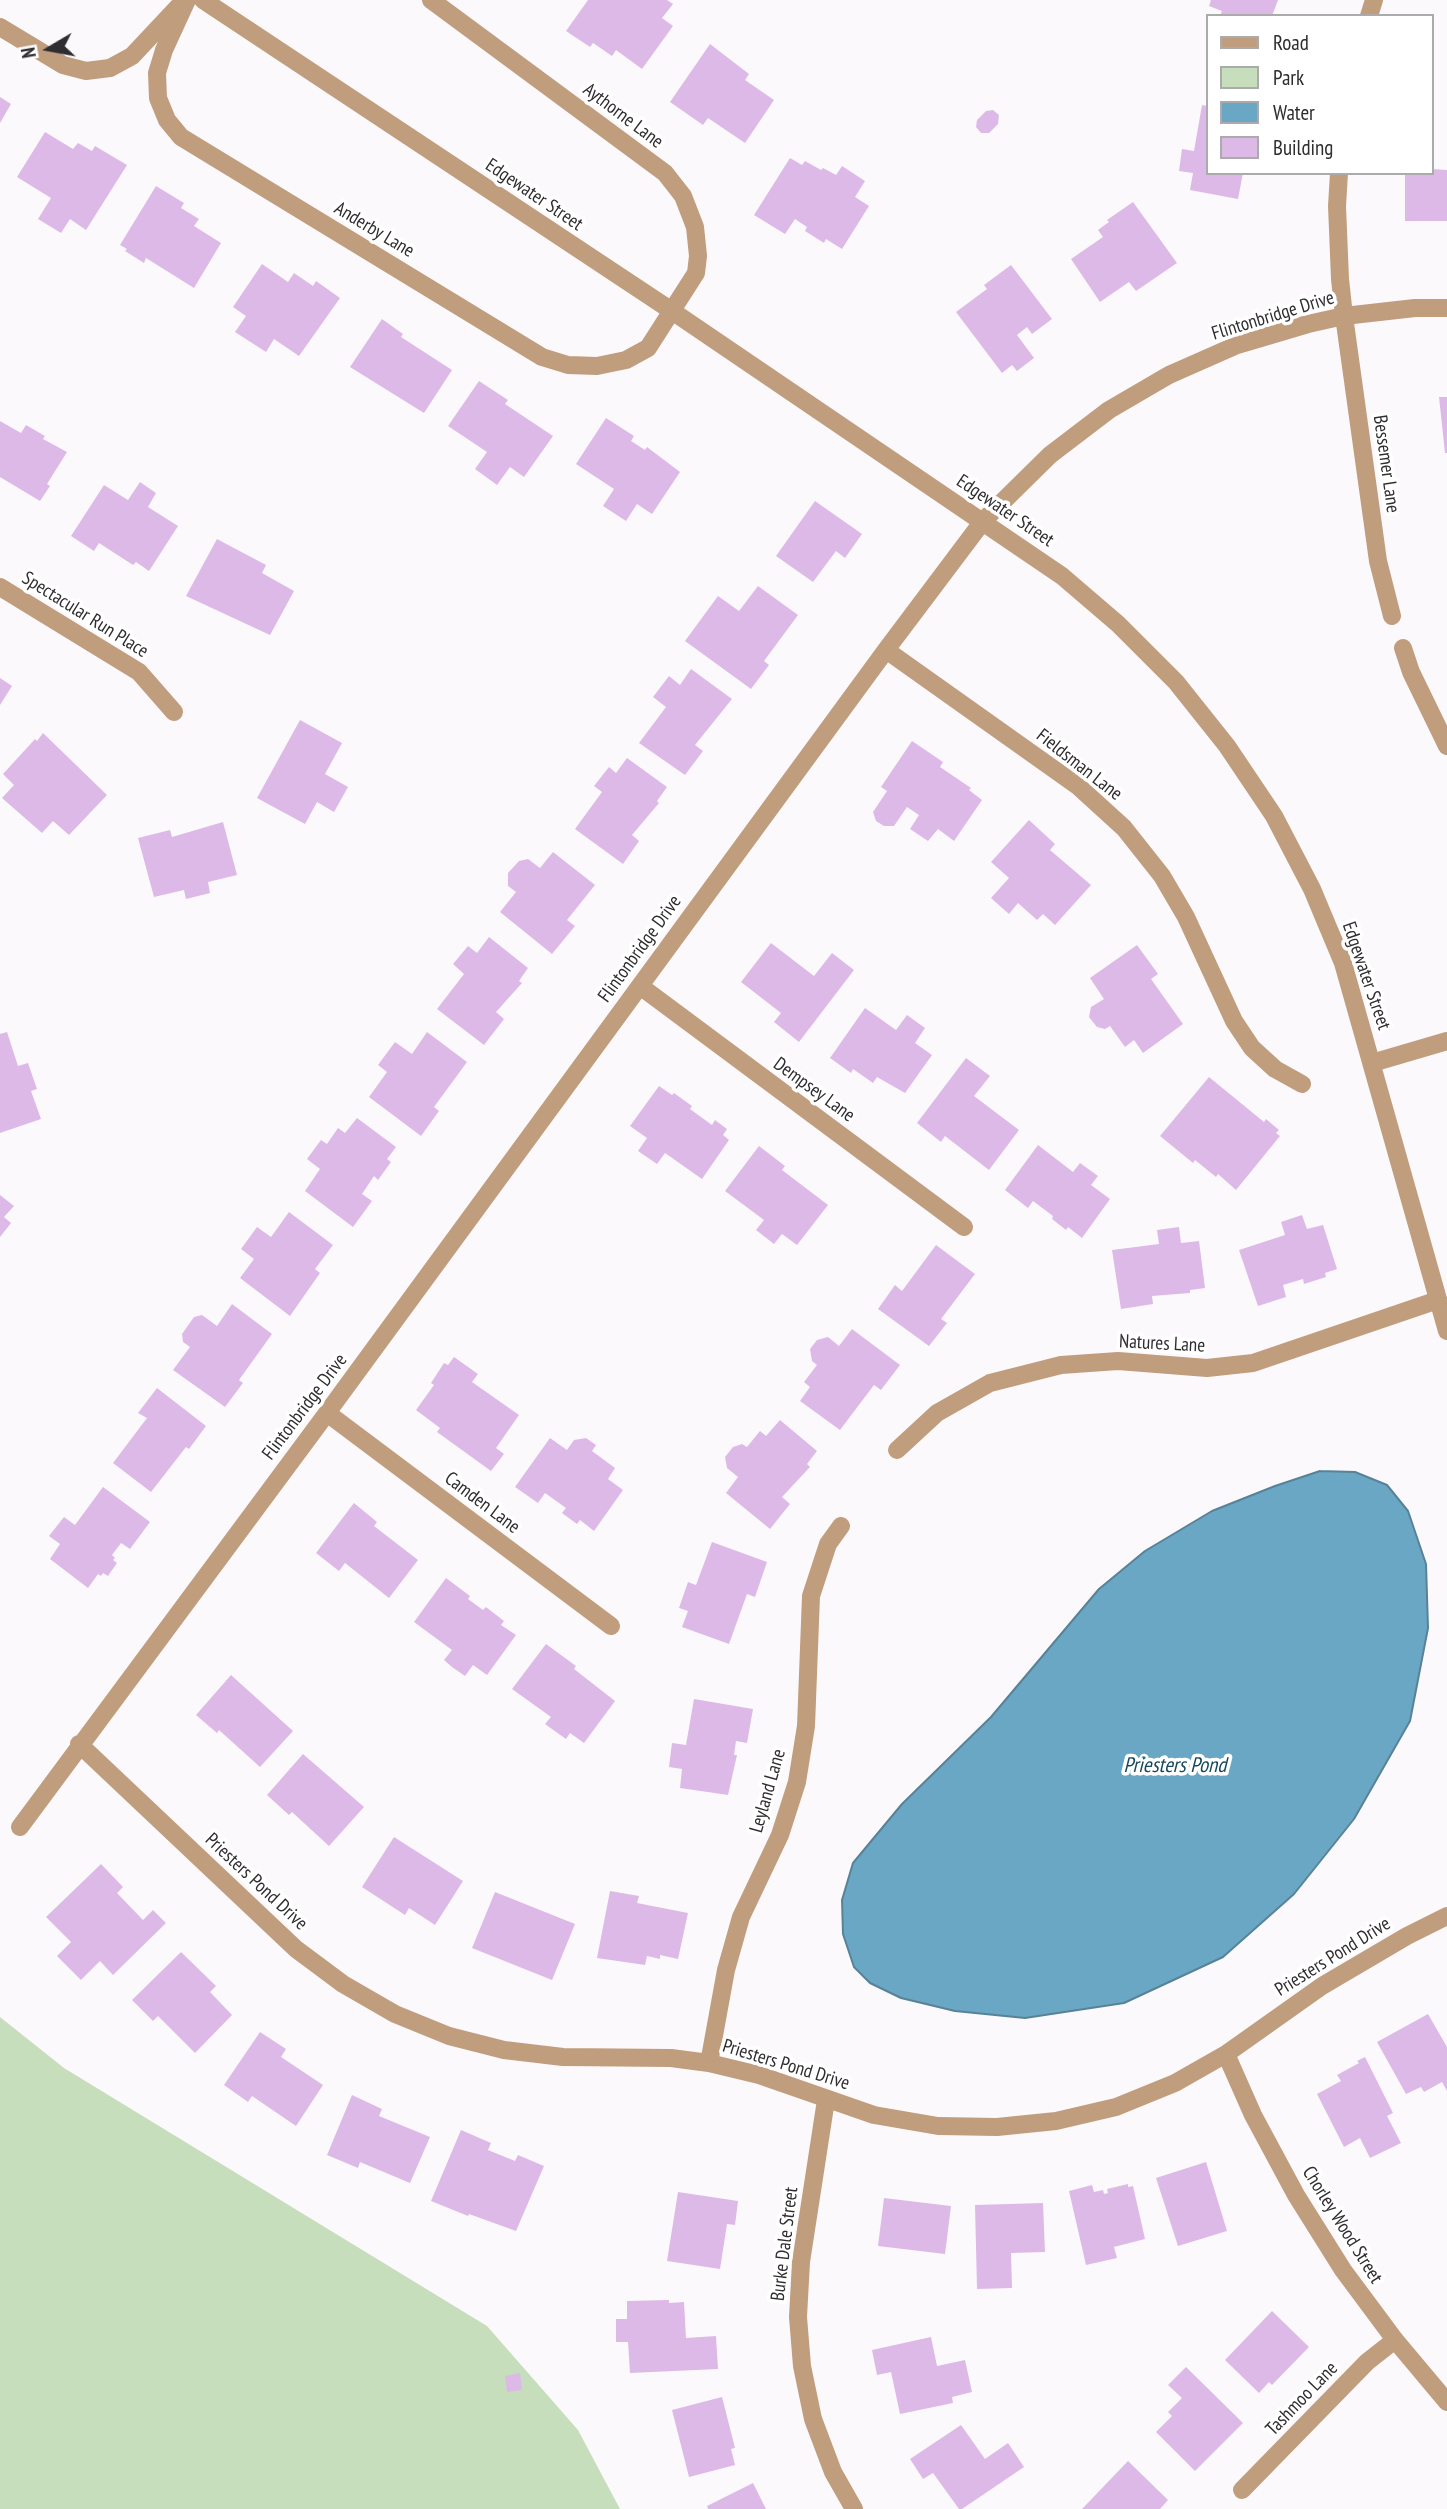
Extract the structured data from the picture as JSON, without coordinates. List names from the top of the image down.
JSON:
{
  "streets": {
    "street": [
      "Aythorne Lane",
      "Edgewater Street",
      "Anderby Lane",
      "Flintonbridge Drive",
      "Bessemer Lane",
      "Spectacular Run Place",
      "Fieldsman Lane",
      "Dempsey Lane",
      "Natures Lane",
      "Camden Lane",
      "Leyland Lane",
      "Priesters Pond Drive",
      "Chorley Wood Street",
      "Burke Dale Street",
      "Tashmoo Lane"
    ]
  },
  "crossings": [
    ["Aythorne Lane", "Edgewater Street"],
    ["Aythorne Lane", "Anderby Lane"],
    ["Edgewater Street", "Anderby Lane"],
    ["Edgewater Street", "Flintonbridge Drive"],
    ["Edgewater Street", "Natures Lane"],
    ["Flintonbridge Drive", "Bessemer Lane"],
    ["Flintonbridge Drive", "Fieldsman Lane"],
    ["Flintonbridge Drive", "Dempsey Lane"],
    ["Flintonbridge Drive", "Camden Lane"],
    ["Flintonbridge Drive", "Priesters Pond Drive"],
    ["Leyland Lane", "Priesters Pond Drive"],
    ["Priesters Pond Drive", "Chorley Wood Street"],
    ["Priesters Pond Drive", "Burke Dale Street"],
    ["Chorley Wood Street", "Tashmoo Lane"]
  ],
  "water": ["Priesters Pond"],
  "legend": [
    "Road",
    "Park",
    "Water",
    "Building"
  ],
  "north": "left"
}
